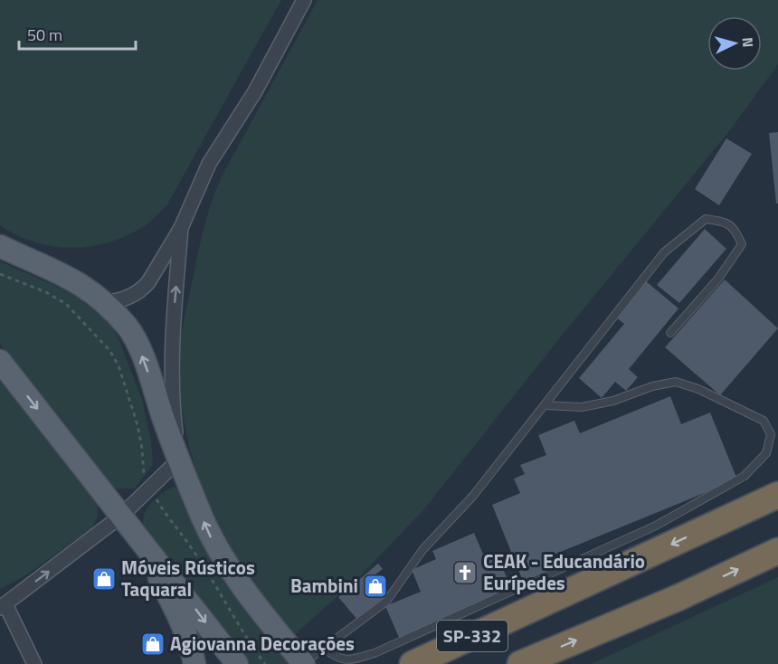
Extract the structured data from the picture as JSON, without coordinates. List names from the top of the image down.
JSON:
{
  "streets": {
    "highway": ["SP-332"]
  },
  "places": {
    "church": ["CEAK - Educandário Eurípedes"],
    "shop": ["Móveis Rústicos Taquaral", "Bambini", "Agiovanna Decorações"]
  },
  "scale_bar": "50 m",
  "north": "right"
}
